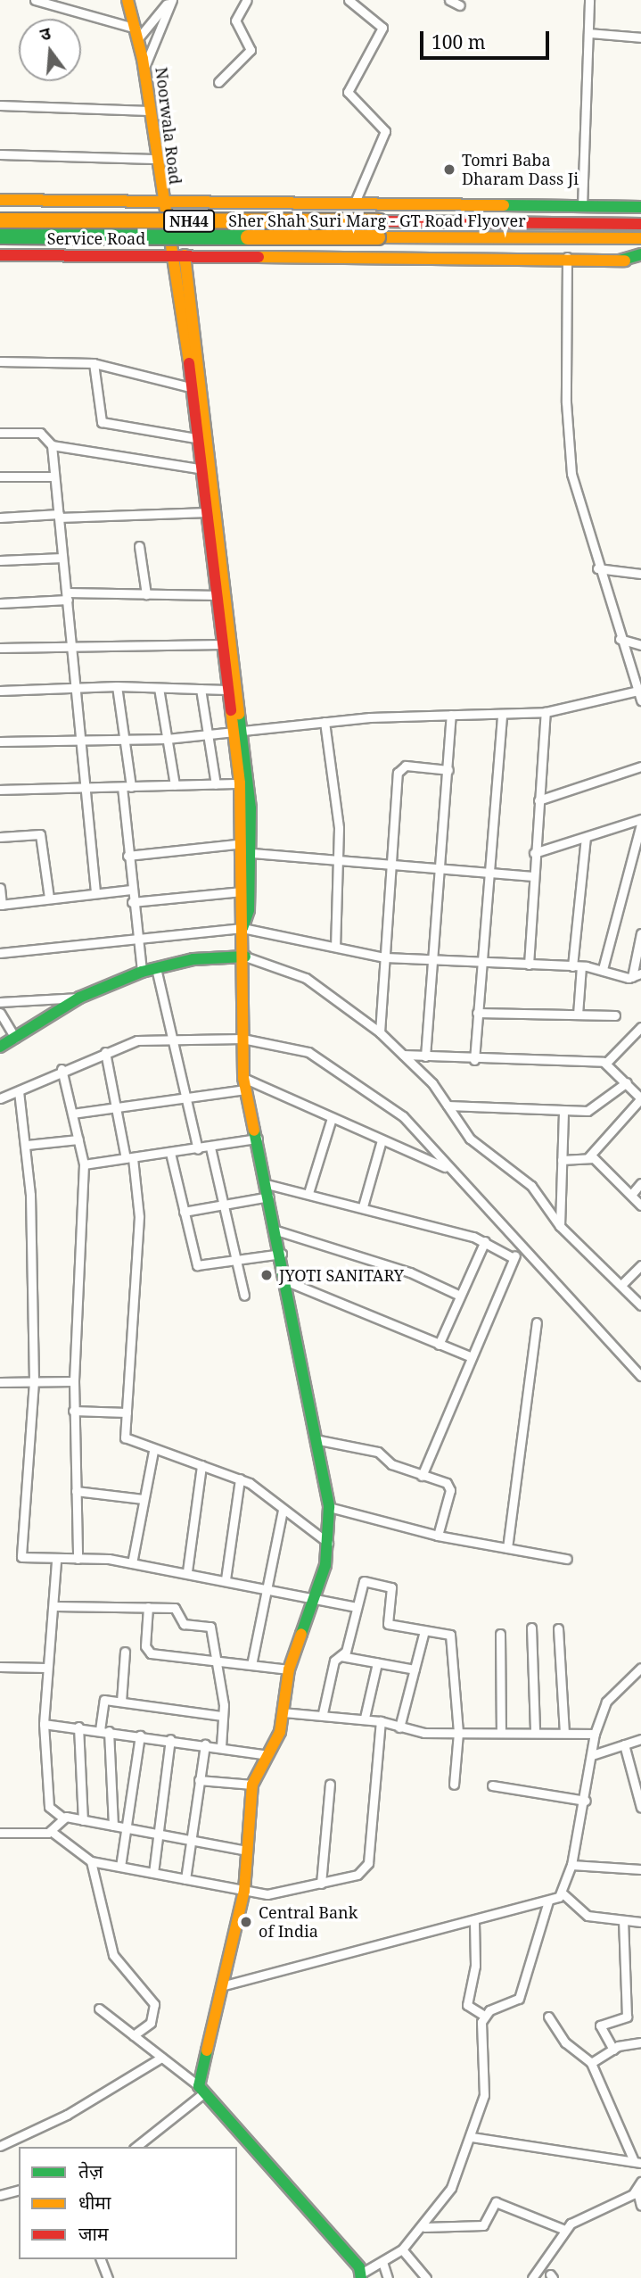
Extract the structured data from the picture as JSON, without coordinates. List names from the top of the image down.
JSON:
{
  "streets": {
    "main road": [
      "Noorwala Road",
      "Sher Shah Suri Marg - GT Road Flyover",
      "NH44",
      "Service Road"
    ]
  },
  "crossings": [
    ["Noorwala Road", "Service Road"]
  ],
  "places": ["Tomri Baba Dharam Dass Ji", "JYOTI SANITARY", "Central Bank of India"],
  "legend": ["तेज़", "धीमा", "जाम"],
  "scale_bar": "100 m",
  "north": "top"
}
